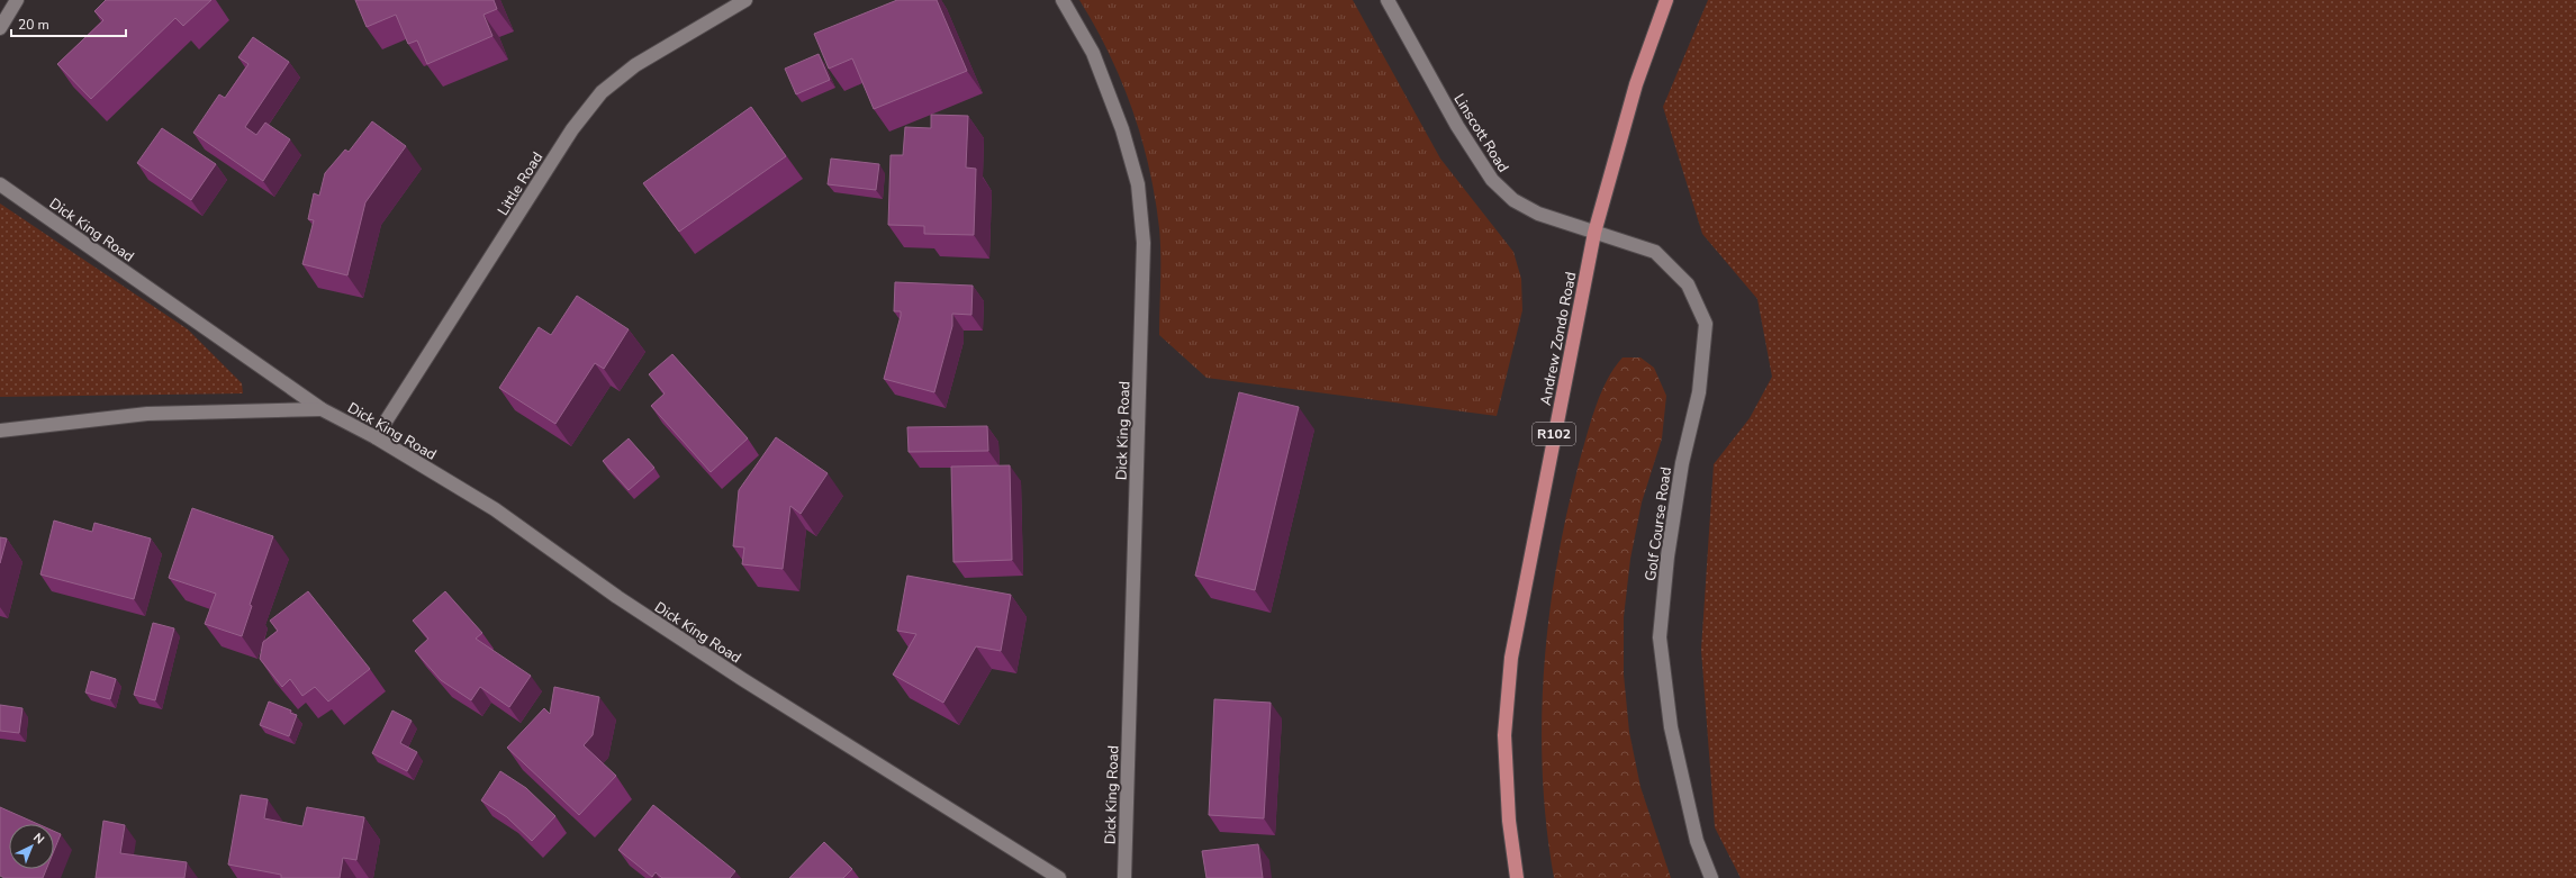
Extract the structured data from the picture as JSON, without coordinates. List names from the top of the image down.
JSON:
{
  "streets": {
    "main road": ["Andrew Zondo Road", "R102"],
    "street": [
      "Linscott Road",
      "Little Road",
      "Dick King Road",
      "Golf Course Road"
    ]
  },
  "crossings": [
    ["Linscott Road", "Andrew Zondo Road"],
    ["Linscott Road", "Golf Course Road"],
    ["Little Road", "Dick King Road"],
    ["Andrew Zondo Road", "Golf Course Road"]
  ],
  "scale_bar": "20 m",
  "north": "top right"
}
